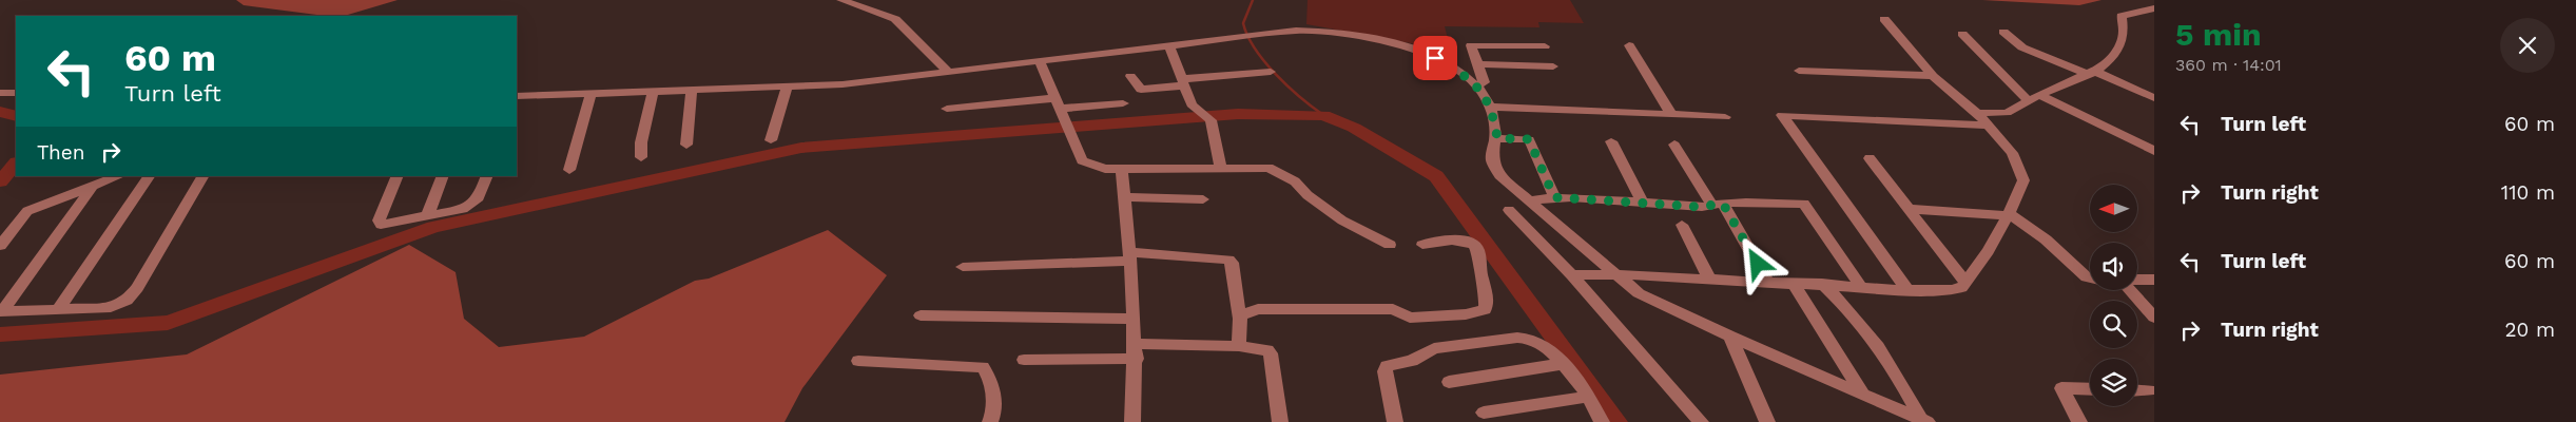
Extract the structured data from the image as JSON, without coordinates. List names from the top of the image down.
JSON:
{
  "north": "left",
  "page": {
    "heading": ["5 min", "360 m · 14:01"],
    "turn": ["60 m", "Turn left"],
    "list": [
      {
        "name": "Turn left",
        "value": "60 m"
      },
      {
        "name": "Turn right",
        "value": "110 m"
      },
      {
        "name": "Turn left",
        "value": "60 m"
      },
      {
        "name": "Turn right",
        "value": "20 m"
      }
    ],
    "then": "Then"
  }
}
